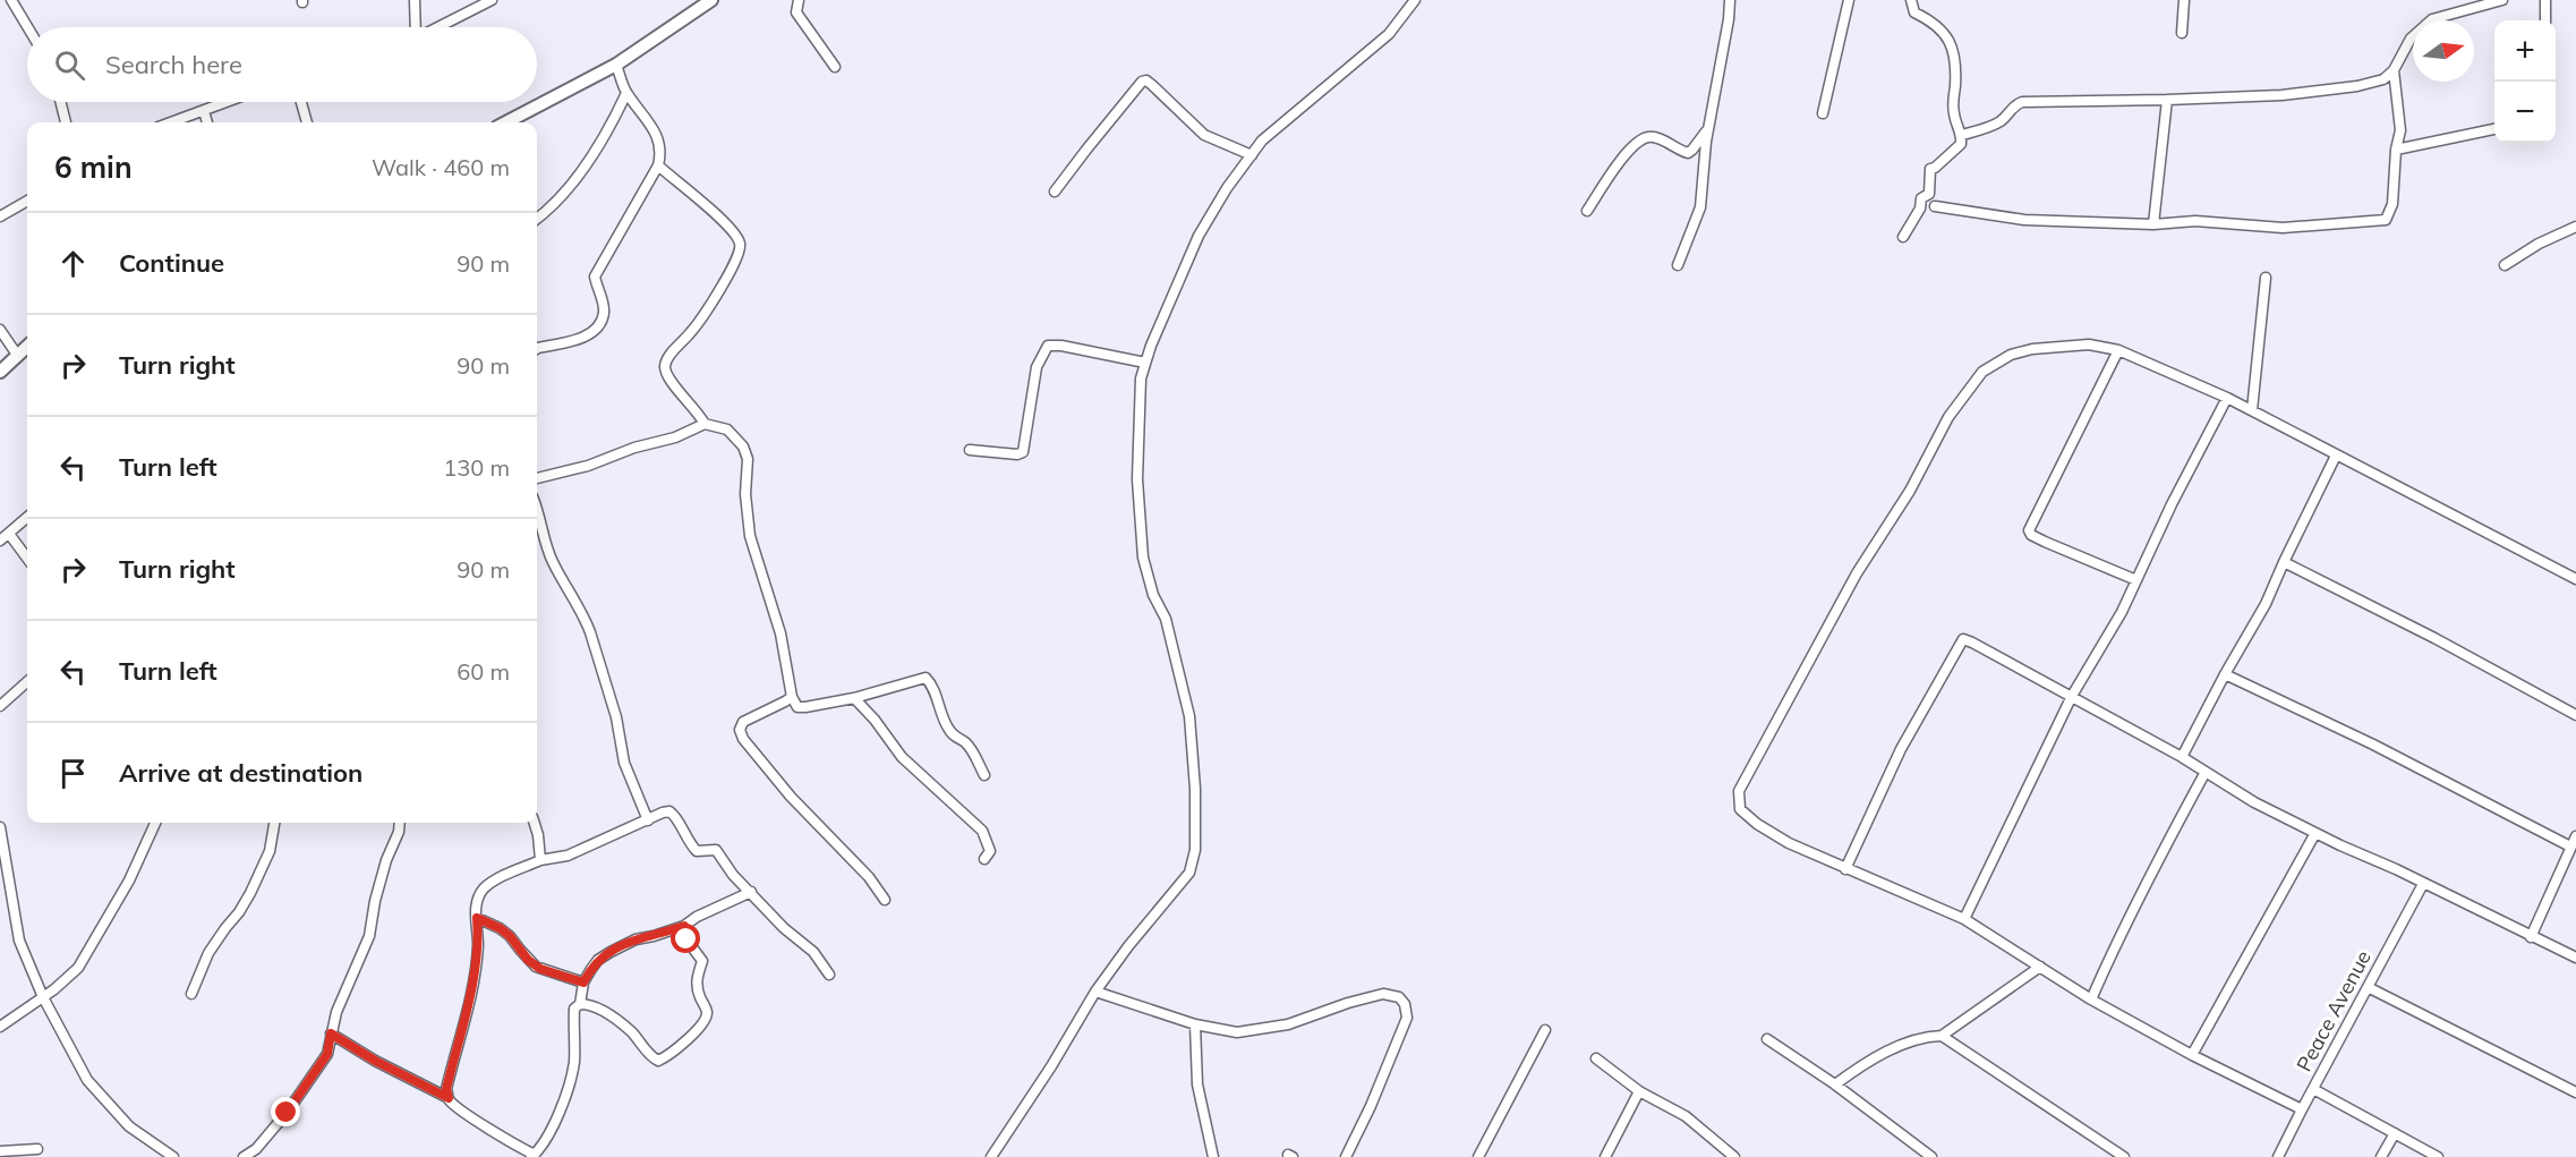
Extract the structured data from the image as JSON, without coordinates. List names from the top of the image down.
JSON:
{
  "streets": {
    "street": ["Peace Avenue"]
  },
  "north": "right",
  "page": {
    "map_buttons": ["+", "−"],
    "search": "Search here",
    "heading": ["6 min", "Walk · 460 m"],
    "list": [
      ["Continue", "90 m"],
      ["Turn right", "90 m"],
      ["Turn left", "130 m"],
      ["Turn right", "90 m"],
      ["Turn left", "60 m"],
      "Arrive at destination"
    ]
  }
}
